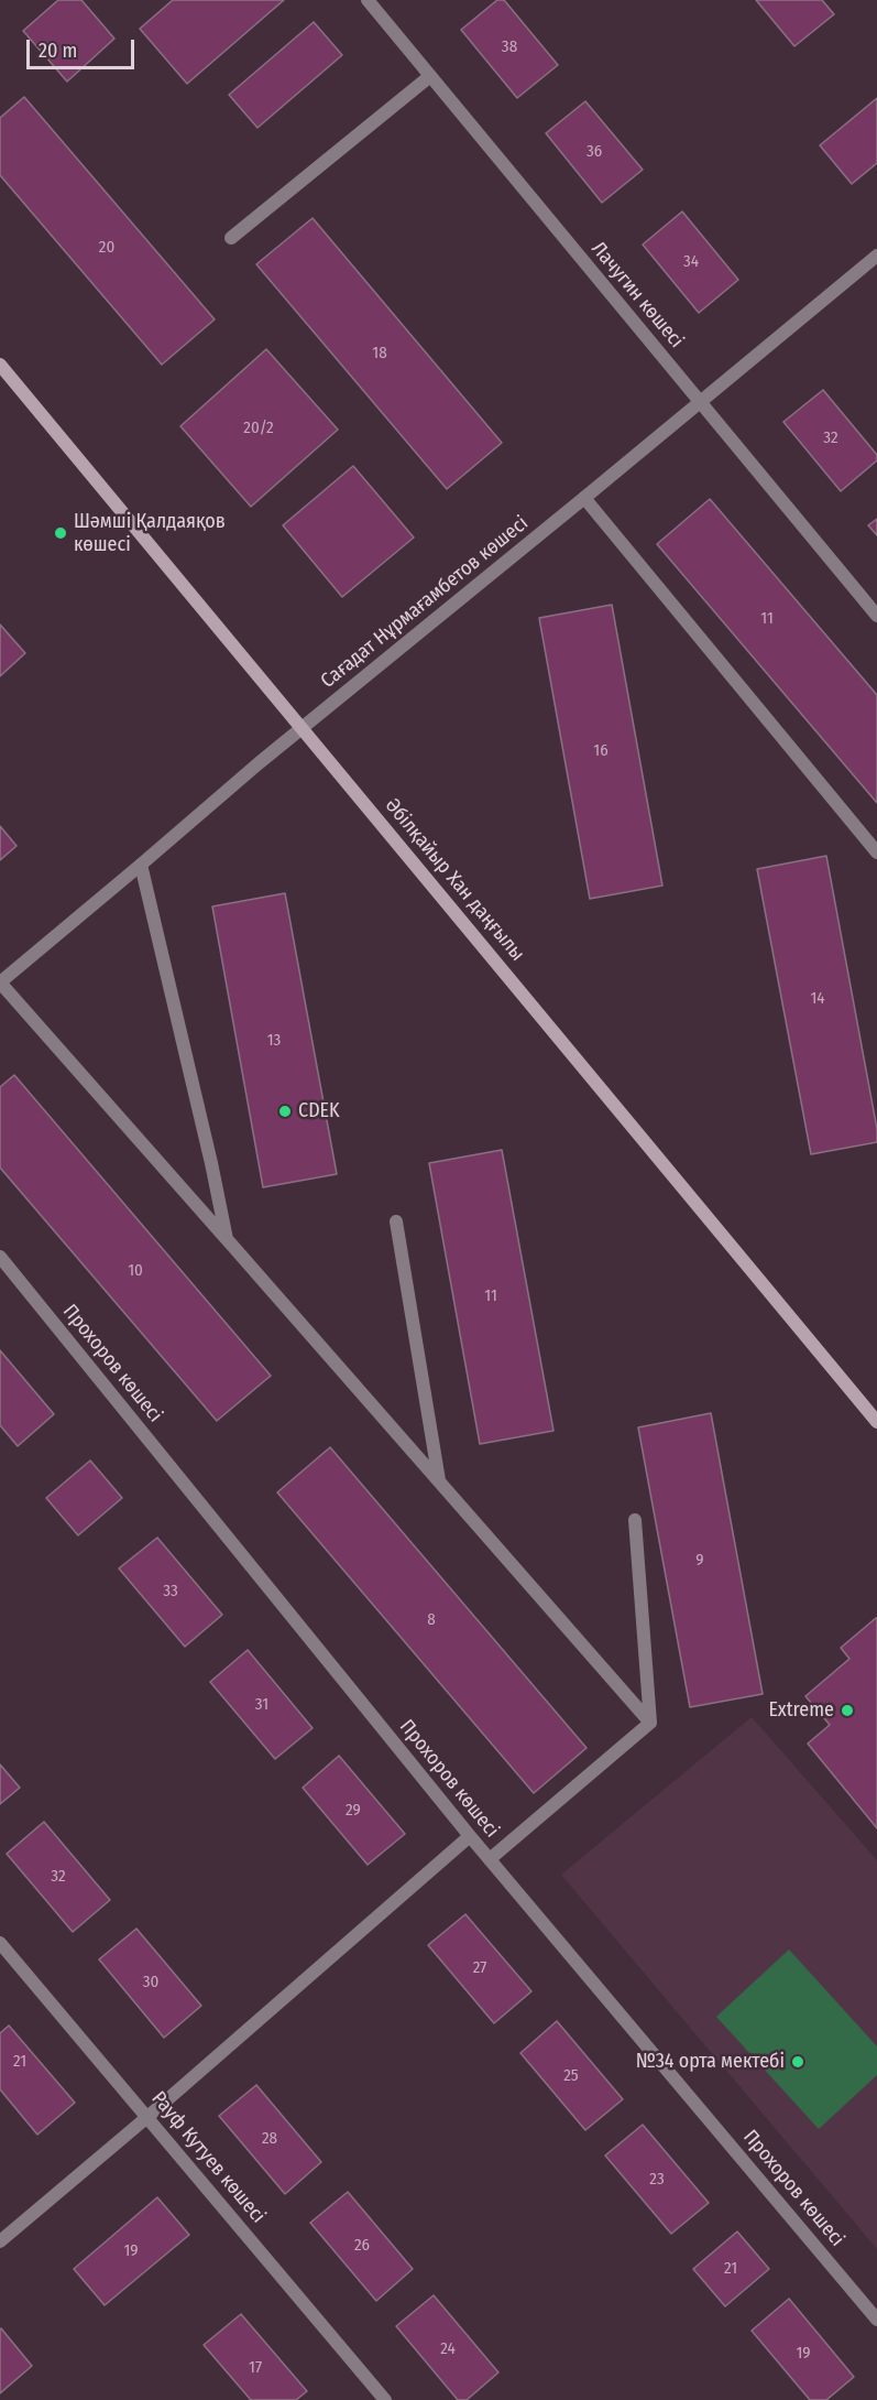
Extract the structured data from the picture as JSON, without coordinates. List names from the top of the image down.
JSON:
{
  "streets": {
    "street": [
      "Лачугин көшесі",
      "Сағадат Нұрмағамбетов көшесі",
      "Әбілқайыр Хан даңғылы",
      "Прохоров көшесі",
      "Рауф Кутуев көшесі"
    ]
  },
  "crossings": [
    ["Лачугин көшесі", "Сағадат Нұрмағамбетов көшесі"],
    ["Сағадат Нұрмағамбетов көшесі", "Әбілқайыр Хан даңғылы"]
  ],
  "places": [
    "Шәмші Қалдаяқов көшесі",
    "CDEK",
    "Extreme",
    "№34 орта мектебі"
  ],
  "house_numbers": [
    "38",
    "36",
    "20",
    "34",
    "18",
    "20/2",
    "32",
    "11",
    "16",
    "14",
    "13",
    "10",
    "11",
    "9",
    "33",
    "8",
    "31",
    "29",
    "32",
    "27",
    "30",
    "21",
    "25",
    "28",
    "23",
    "26",
    "19",
    "21",
    "24",
    "19",
    "17"
  ],
  "scale_bar": "20 m"
}
